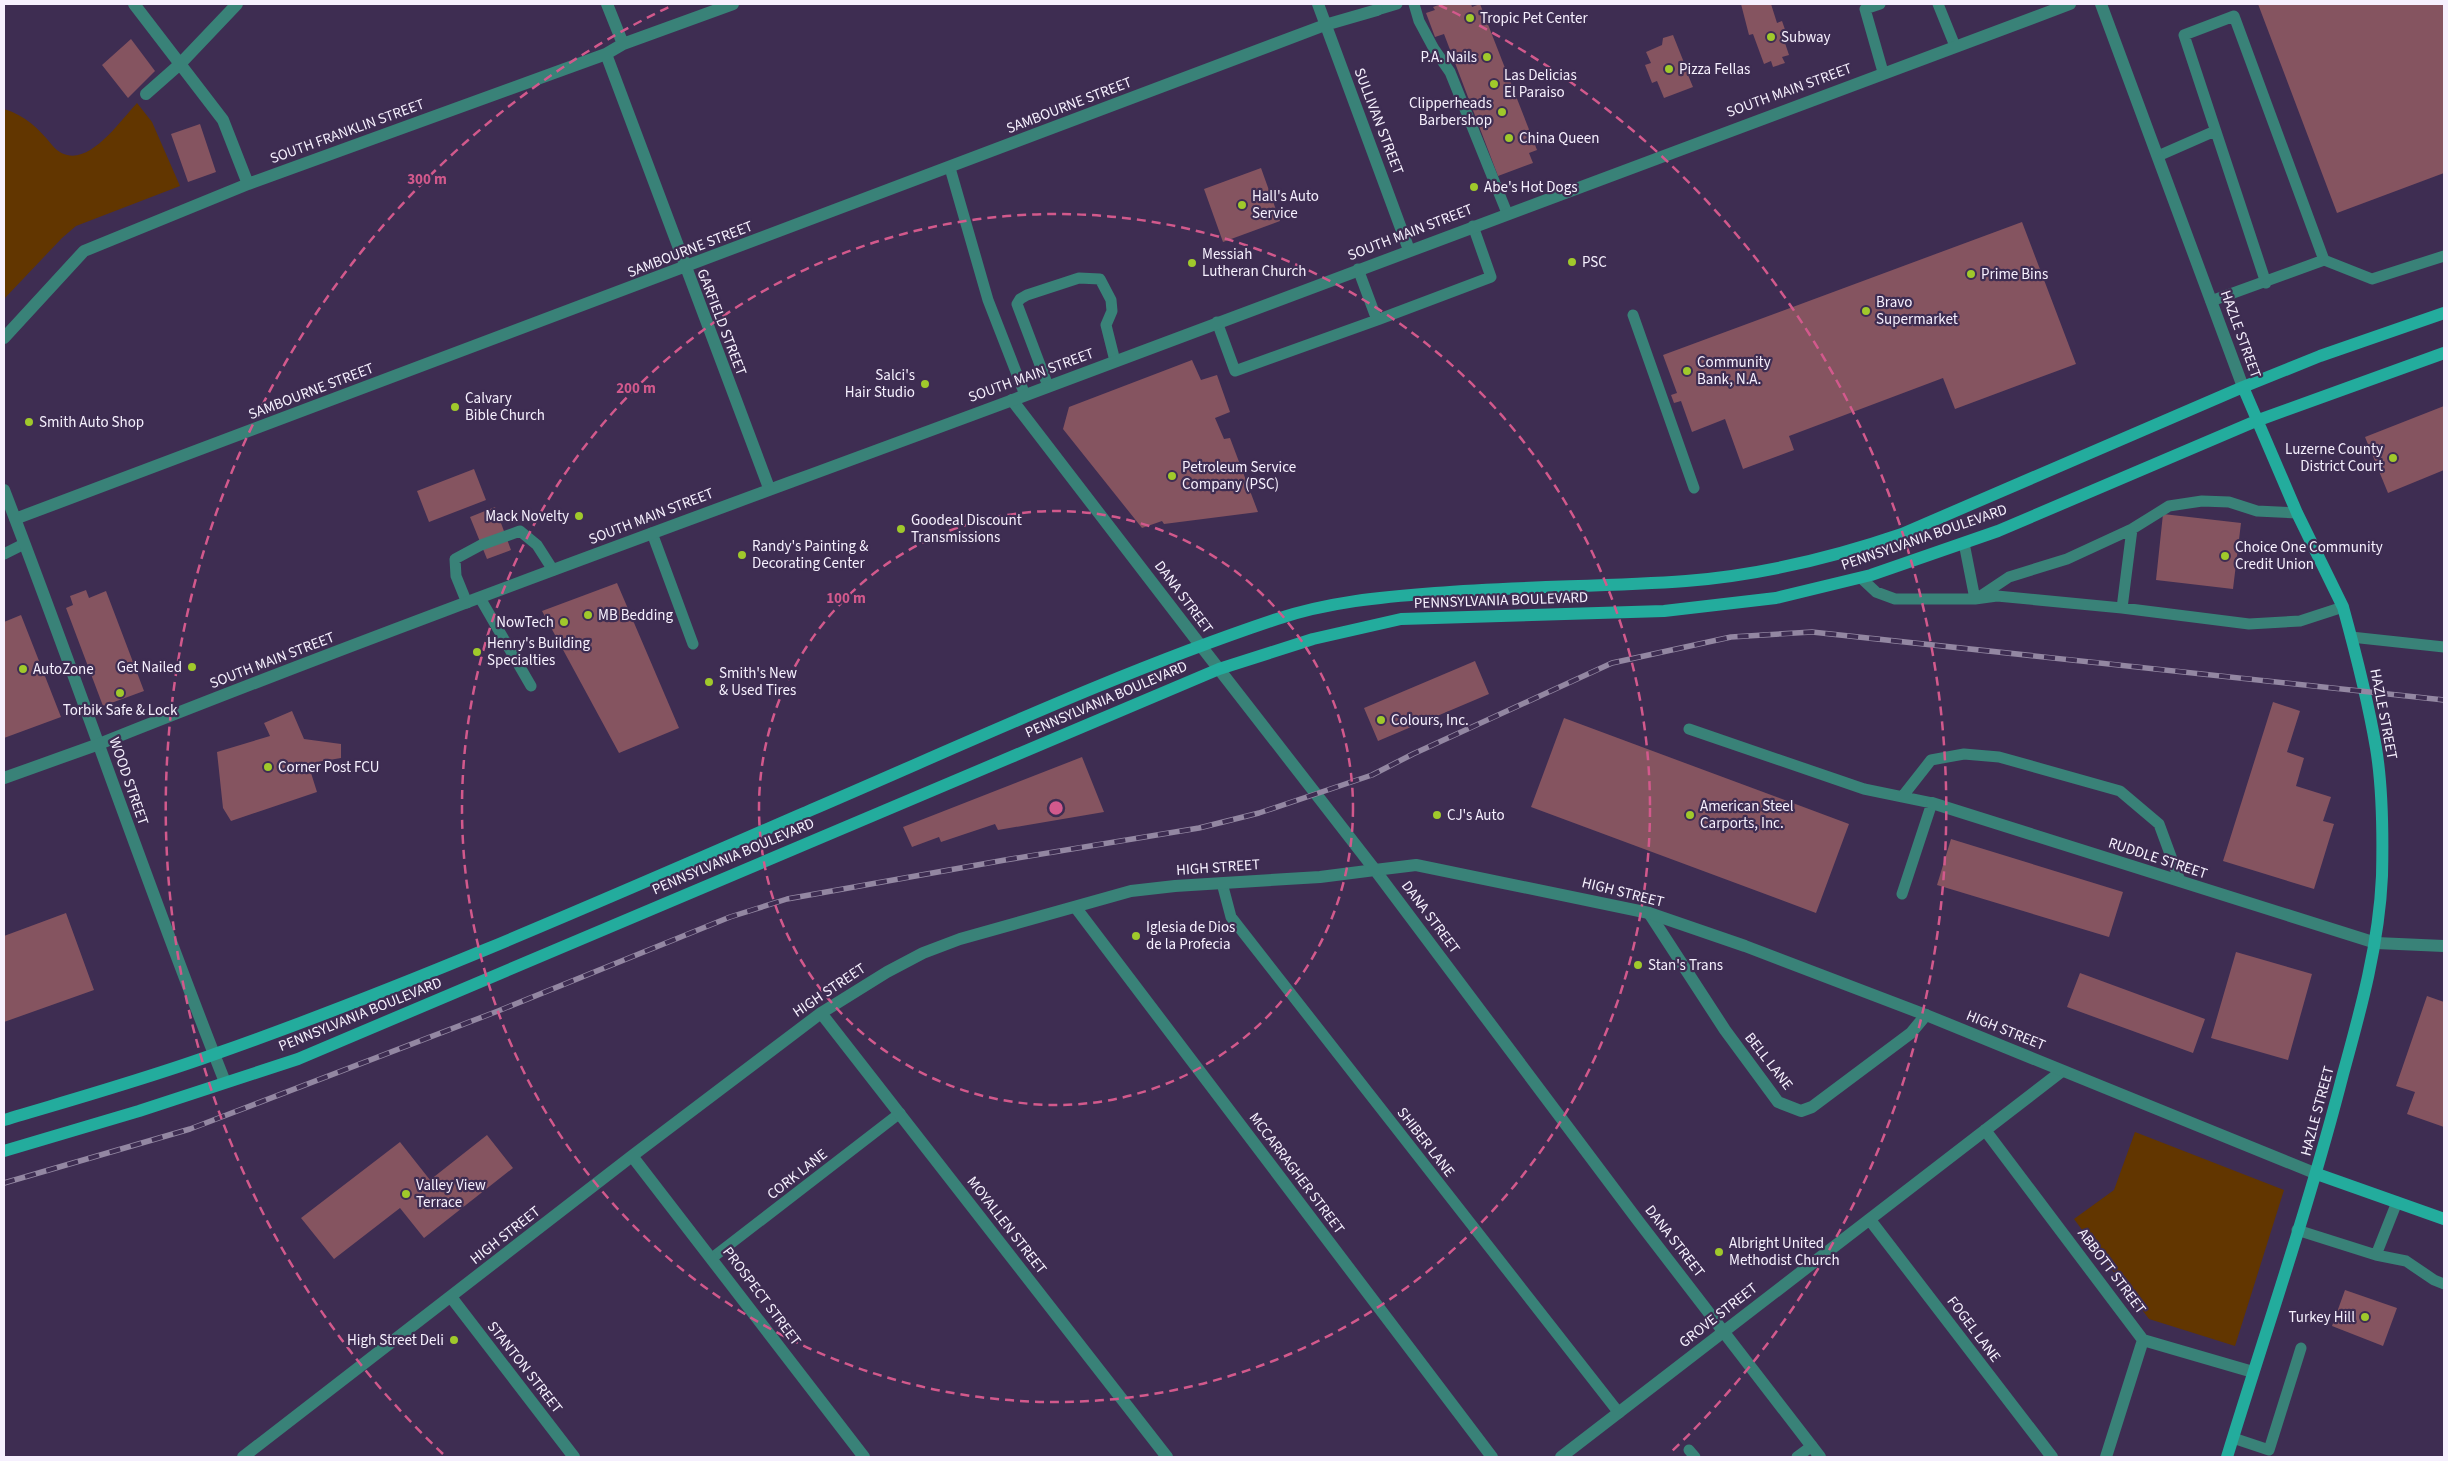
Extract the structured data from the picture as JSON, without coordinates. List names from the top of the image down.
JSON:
{
  "streets": {
    "main road": ["HAZLE STREET", "PENNSYLVANIA BOULEVARD"],
    "street": [
      "SOUTH MAIN STREET",
      "SAMBOURNE STREET",
      "SULLIVAN STREET",
      "SOUTH FRANKLIN STREET",
      "GARFIELD STREET",
      "DANA STREET",
      "WOOD STREET",
      "RUDDLE STREET",
      "HIGH STREET",
      "BELL LANE",
      "MCCARRAGHER STREET",
      "MOYALLEN STREET",
      "ABBOTT STREET",
      "PROSPECT STREET",
      "GROVE STREET",
      "FOGEL LANE",
      "STANTON STREET"
    ],
    "lane": ["SHIBER LANE", "CORK LANE"]
  },
  "crossings": [
    ["SOUTH MAIN STREET", "SULLIVAN STREET"],
    ["SOUTH MAIN STREET", "GARFIELD STREET"],
    ["SOUTH MAIN STREET", "DANA STREET"],
    ["SOUTH MAIN STREET", "WOOD STREET"],
    ["SAMBOURNE STREET", "SULLIVAN STREET"],
    ["SAMBOURNE STREET", "GARFIELD STREET"],
    ["SAMBOURNE STREET", "WOOD STREET"],
    ["SOUTH FRANKLIN STREET", "GARFIELD STREET"],
    ["HAZLE STREET", "PENNSYLVANIA BOULEVARD"],
    ["HAZLE STREET", "RUDDLE STREET"],
    ["HAZLE STREET", "HIGH STREET"],
    ["PENNSYLVANIA BOULEVARD", "DANA STREET"],
    ["PENNSYLVANIA BOULEVARD", "WOOD STREET"],
    ["DANA STREET", "HIGH STREET"],
    ["DANA STREET", "GROVE STREET"],
    ["HIGH STREET", "BELL LANE"],
    ["HIGH STREET", "SHIBER LANE"],
    ["HIGH STREET", "MCCARRAGHER STREET"],
    ["HIGH STREET", "MOYALLEN STREET"],
    ["HIGH STREET", "PROSPECT STREET"],
    ["HIGH STREET", "GROVE STREET"],
    ["HIGH STREET", "STANTON STREET"],
    ["SHIBER LANE", "GROVE STREET"],
    ["CORK LANE", "MOYALLEN STREET"],
    ["CORK LANE", "PROSPECT STREET"],
    ["ABBOTT STREET", "GROVE STREET"],
    ["GROVE STREET", "FOGEL LANE"]
  ],
  "places": [
    "Tropic Pet Center",
    "Subway",
    "P.A. Nails",
    "Pizza Fellas",
    "Las Delicias El Paraiso",
    "Clipperheads Barbershop",
    "China Queen",
    "Abe's Hot Dogs",
    "Hall's Auto Service",
    "PSC",
    "Messiah Lutheran Church",
    "Prime Bins",
    "Bravo Supermarket",
    "Community Bank, N.A.",
    "Salci's Hair Studio",
    "Calvary Bible Church",
    "Smith Auto Shop",
    "Luzerne County District Court",
    "Petroleum Service Company (PSC)",
    "Mack Novelty",
    "Goodeal Discount Transmissions",
    "Randy's Painting & Decorating Center",
    "Choice One Community Credit Union",
    "MB Bedding",
    "NowTech",
    "Henry's Building Specialties",
    "Get Nailed",
    "AutoZone",
    "Smith's New & Used Tires",
    "Torbik Safe & Lock",
    "Colours, Inc.",
    "Corner Post FCU",
    "CJ's Auto",
    "American Steel Carports, Inc.",
    "Iglesia de Dios de la Profecia",
    "Stan's Trans",
    "Valley View Terrace",
    "Albright United Methodist Church",
    "Turkey Hill",
    "High Street Deli"
  ],
  "rings": ["300 m", "200 m", "100 m"]
}
